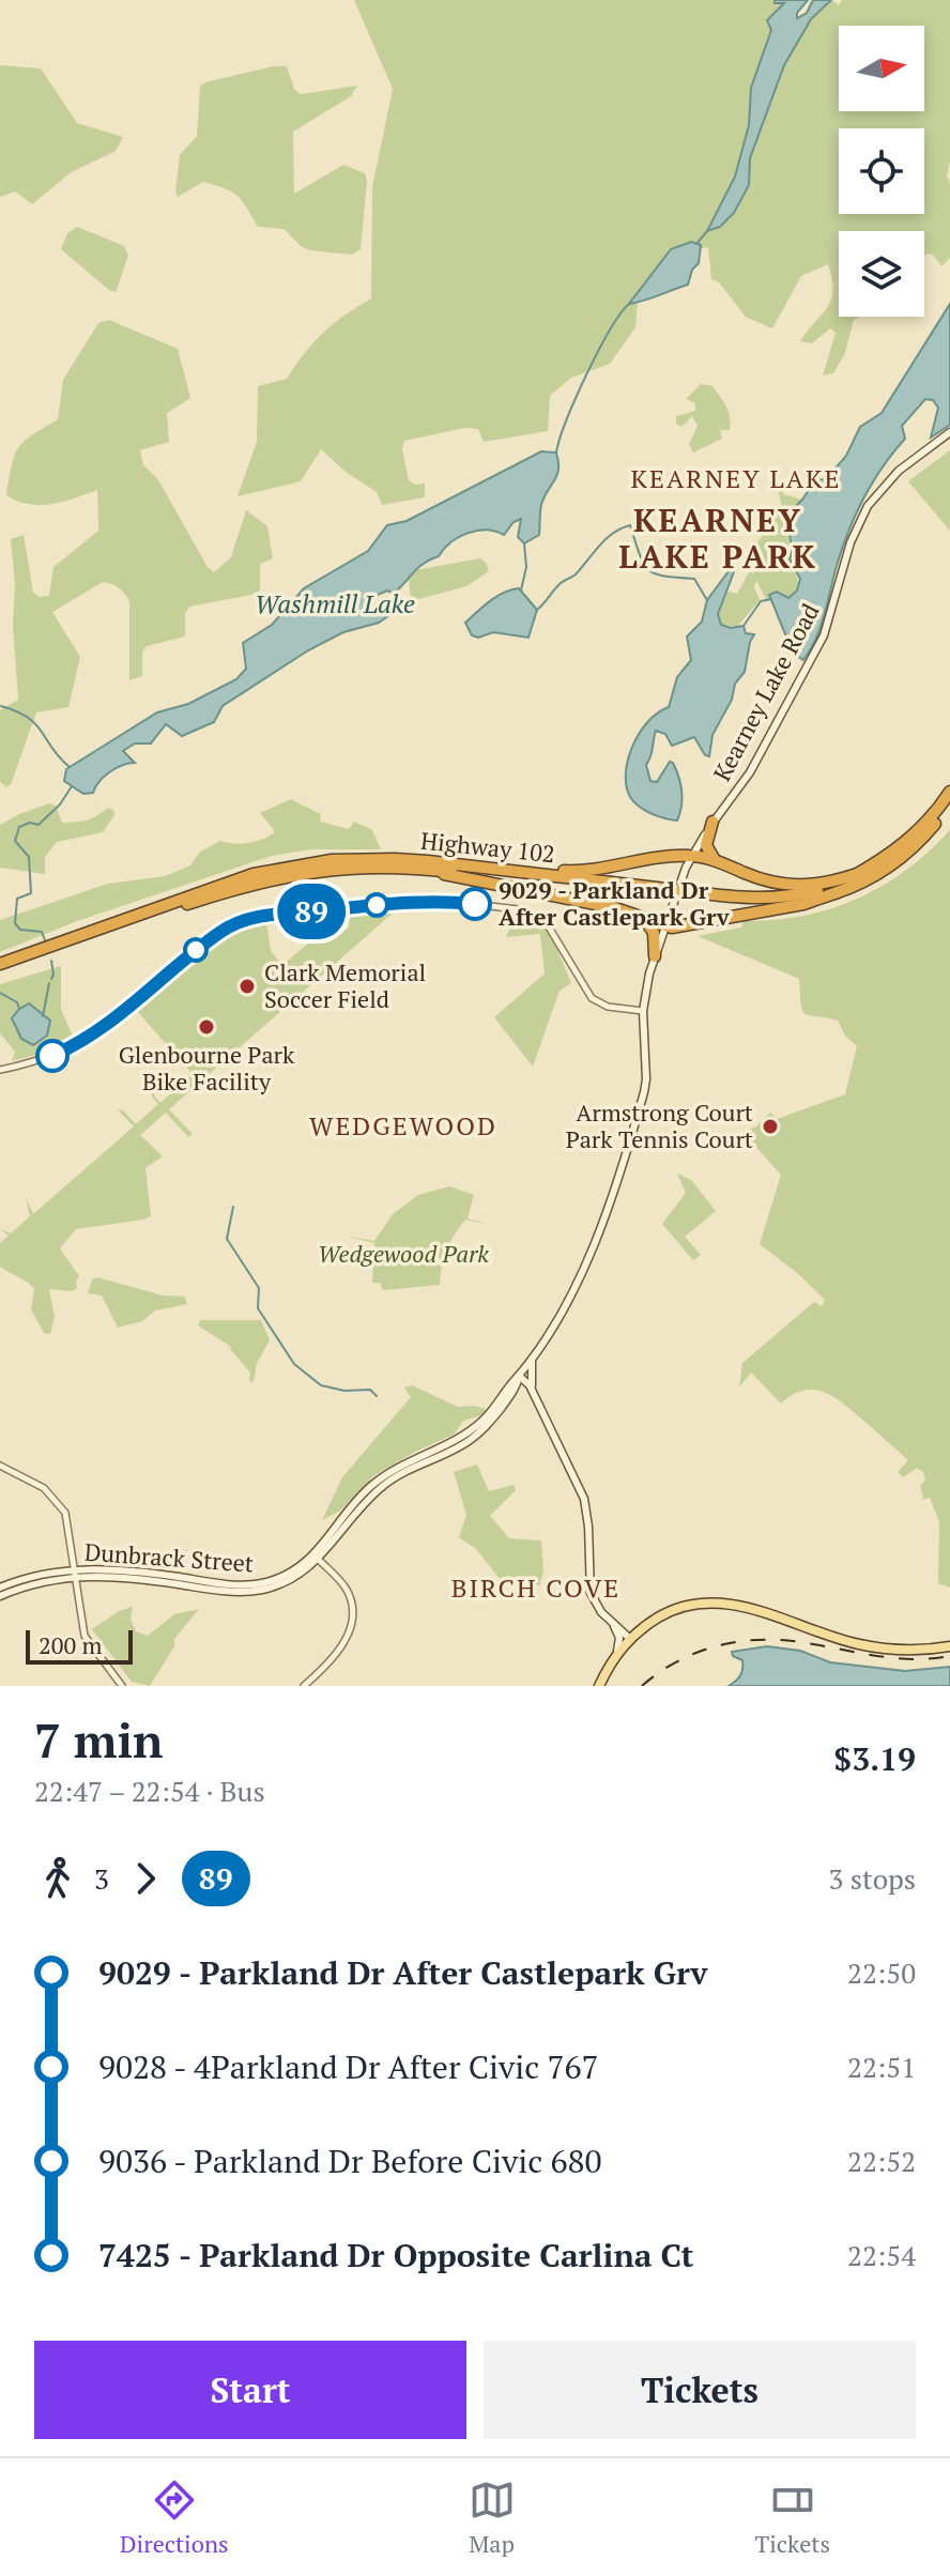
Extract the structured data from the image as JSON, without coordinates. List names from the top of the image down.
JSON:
{
  "streets": {
    "highway": ["Highway 102"],
    "main road": ["Kearney Lake Road", "Dunbrack Street"]
  },
  "crossings": [
    ["Kearney Lake Road", "Dunbrack Street"]
  ],
  "districts": [
    "KEARNEY LAKE",
    "KEARNEY LAKE PARK",
    "WEDGEWOOD",
    "BIRCH COVE"
  ],
  "water": ["Washmill Lake"],
  "parks": ["Wedgewood Park"],
  "places": [
    "9029 - Parkland Dr After Castlepark Grv",
    "Clark Memorial Soccer Field",
    "Glenbourne Park Bike Facility",
    "Armstrong Court Park Tennis Court"
  ],
  "lines": ["bus line 89"],
  "scale_bar": "200 m",
  "north": "right",
  "page": {
    "on_map": "89",
    "scale": "200 m",
    "heading": ["7 min", "22:47 – 22:54 · Bus", "$3.19"],
    "legs": ["3", "89", "3 stops"],
    "list": [
      {
        "name": "9029 - Parkland Dr After Castlepark Grv",
        "value": "22:50"
      },
      {
        "name": "9028 - 4Parkland Dr After Civic 767",
        "value": "22:51"
      },
      {
        "name": "9036 - Parkland Dr Before Civic 680",
        "value": "22:52"
      },
      {
        "name": "7425 - Parkland Dr Opposite Carlina Ct",
        "value": "22:54"
      }
    ],
    "buttons": ["Start", "Tickets"],
    "tabs": ["Directions", "Map", "Tickets"]
  }
}
